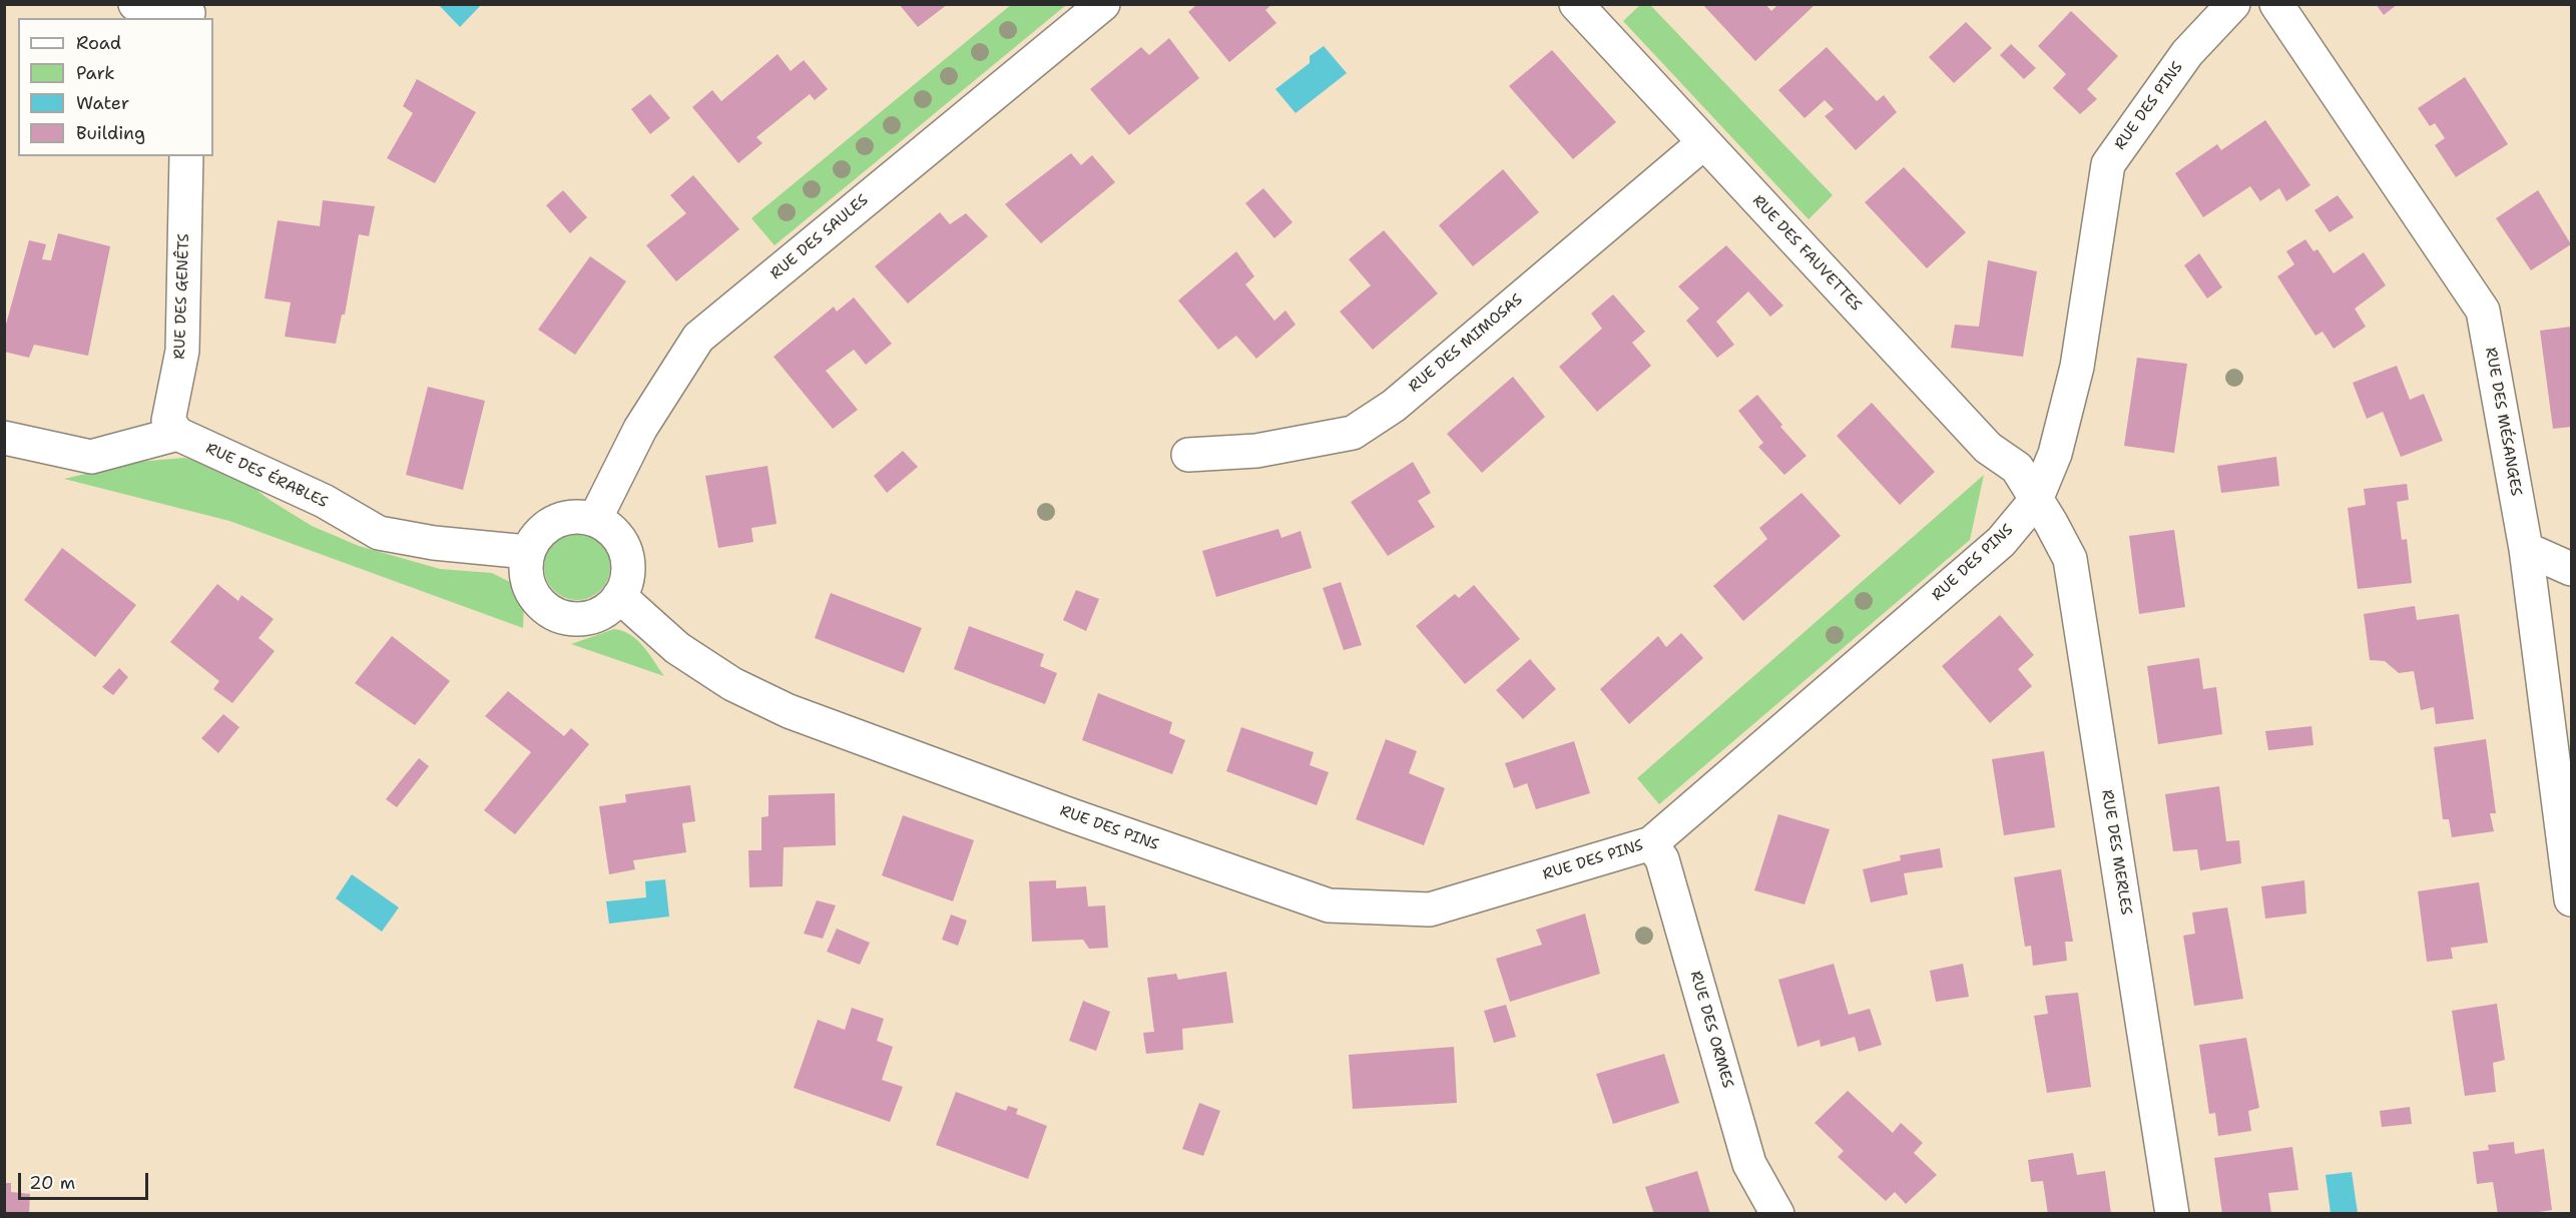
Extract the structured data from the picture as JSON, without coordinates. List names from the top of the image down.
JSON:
{
  "streets": {
    "street": [
      "RUE DES PINS",
      "RUE DES SAULES",
      "RUE DES FAUVETTES",
      "RUE DES GENÊTS",
      "RUE DES MIMOSAS",
      "RUE DES MÉSANGES",
      "RUE DES ÉRABLES",
      "RUE DES MERLES",
      "RUE DES ORMES"
    ]
  },
  "crossings": [
    ["RUE DES PINS", "RUE DES SAULES"],
    ["RUE DES PINS", "RUE DES FAUVETTES"],
    ["RUE DES PINS", "RUE DES ÉRABLES"],
    ["RUE DES PINS", "RUE DES MERLES"],
    ["RUE DES PINS", "RUE DES ORMES"],
    ["RUE DES SAULES", "RUE DES ÉRABLES"],
    ["RUE DES FAUVETTES", "RUE DES MIMOSAS"],
    ["RUE DES FAUVETTES", "RUE DES MERLES"],
    ["RUE DES GENÊTS", "RUE DES ÉRABLES"]
  ],
  "legend": [
    "Road",
    "Park",
    "Water",
    "Building"
  ],
  "scale_bar": "20 m"
}
